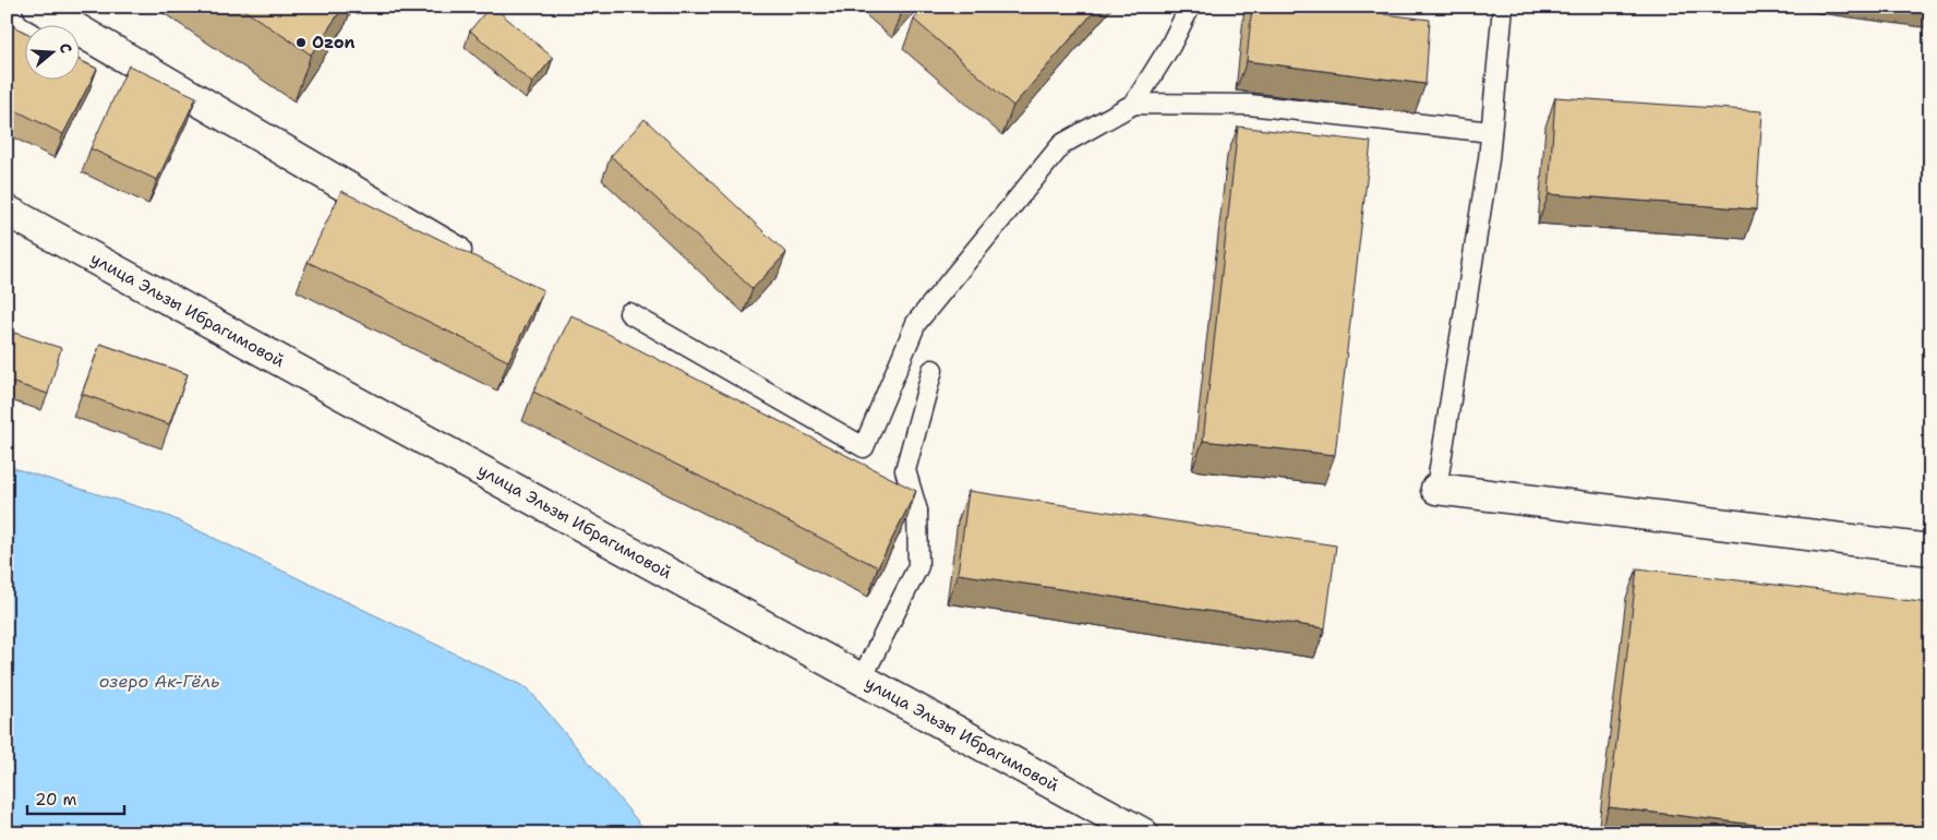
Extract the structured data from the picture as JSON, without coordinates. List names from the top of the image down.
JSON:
{
  "streets": {
    "street": ["улица Эльзы Ибрагимовой"]
  },
  "water": ["озеро Ак-Гёль"],
  "places": ["Ozon"],
  "scale_bar": "20 m",
  "north": "right"
}
